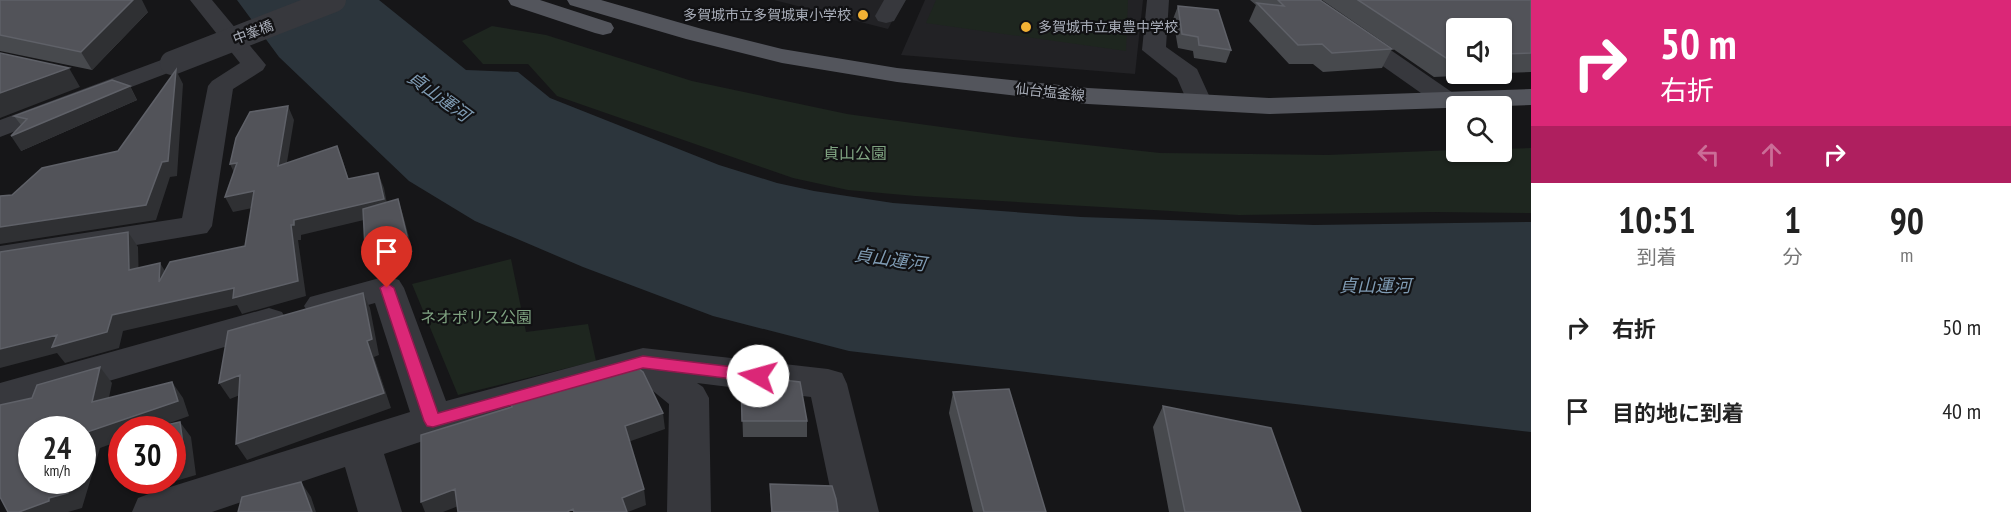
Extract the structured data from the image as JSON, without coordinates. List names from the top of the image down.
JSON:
{
  "streets": {
    "main road": ["仙台塩釜線"],
    "street": ["中峯橋"]
  },
  "water": ["貞山運河"],
  "parks": ["貞山公園", "ネオポリス公園"],
  "places": ["多賀城市立多賀城東小学校", "多賀城市立東豊中学校"],
  "page": {
    "turn": ["50 m", "右折"],
    "eta": [
      "10:51",
      "到着",
      "1",
      "分",
      "90",
      "m"
    ],
    "list": [
      {
        "name": "右折",
        "value": "50 m"
      },
      {
        "name": "目的地に到着",
        "value": "40 m"
      }
    ],
    "speed": "24 km/h",
    "limit": "30"
  }
}
